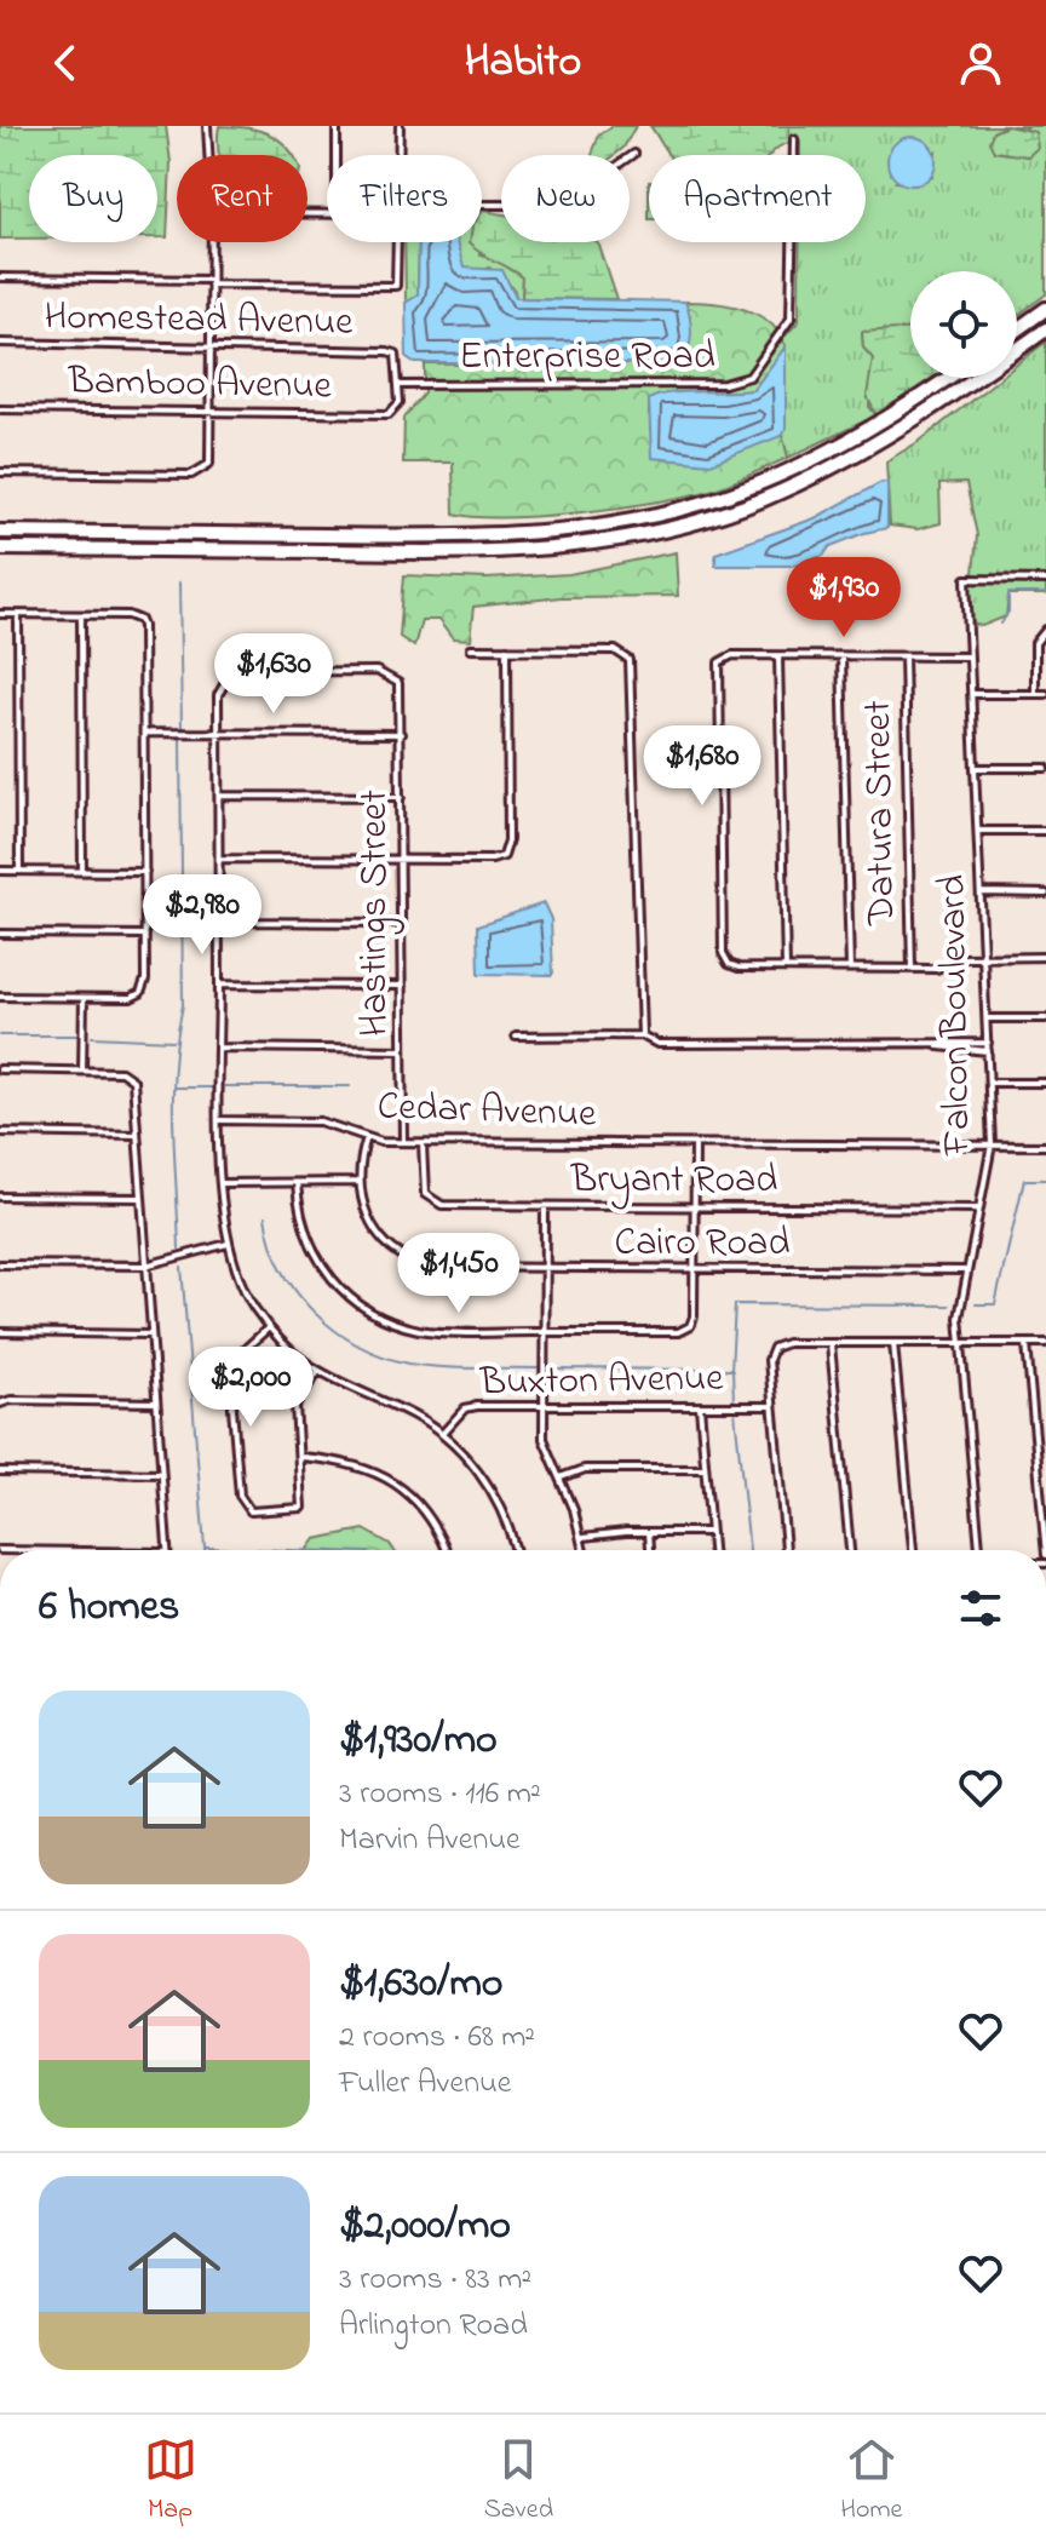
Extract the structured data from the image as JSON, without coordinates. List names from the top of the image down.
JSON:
{
  "streets": {
    "street": [
      "Homestead Avenue",
      "Enterprise Road",
      "Bamboo Avenue",
      "Datura Street",
      "Hastings Street",
      "Falcon Boulevard",
      "Cedar Avenue",
      "Bryant Road",
      "Cairo Road",
      "Buxton Avenue"
    ]
  },
  "crossings": [
    ["Homestead Avenue", "Enterprise Road"],
    ["Homestead Avenue", "Bamboo Avenue"],
    ["Enterprise Road", "Bamboo Avenue"],
    ["Hastings Street", "Cedar Avenue"],
    ["Falcon Boulevard", "Cedar Avenue"],
    ["Falcon Boulevard", "Bryant Road"],
    ["Falcon Boulevard", "Cairo Road"],
    ["Cedar Avenue", "Bryant Road"],
    ["Cedar Avenue", "Cairo Road"]
  ],
  "page": {
    "header": "Habito",
    "chip": [
      "Buy",
      "Rent",
      "Filters",
      "New",
      "Apartment"
    ],
    "price": [
      "$1,930",
      "$1,630",
      "$1,680",
      "$2,980",
      "$1,450",
      "$2,000"
    ],
    "heading": "6 homes",
    "list": [
      {
        "name": "$1,930/mo",
        "note": "3 rooms · 116 m² · Marvin Avenue"
      },
      {
        "name": "$1,630/mo",
        "note": "2 rooms · 68 m² · Fuller Avenue"
      },
      {
        "name": "$2,000/mo",
        "note": "3 rooms · 83 m² · Arlington Road"
      }
    ],
    "tabs": ["Map", "Saved", "Home"]
  }
}
